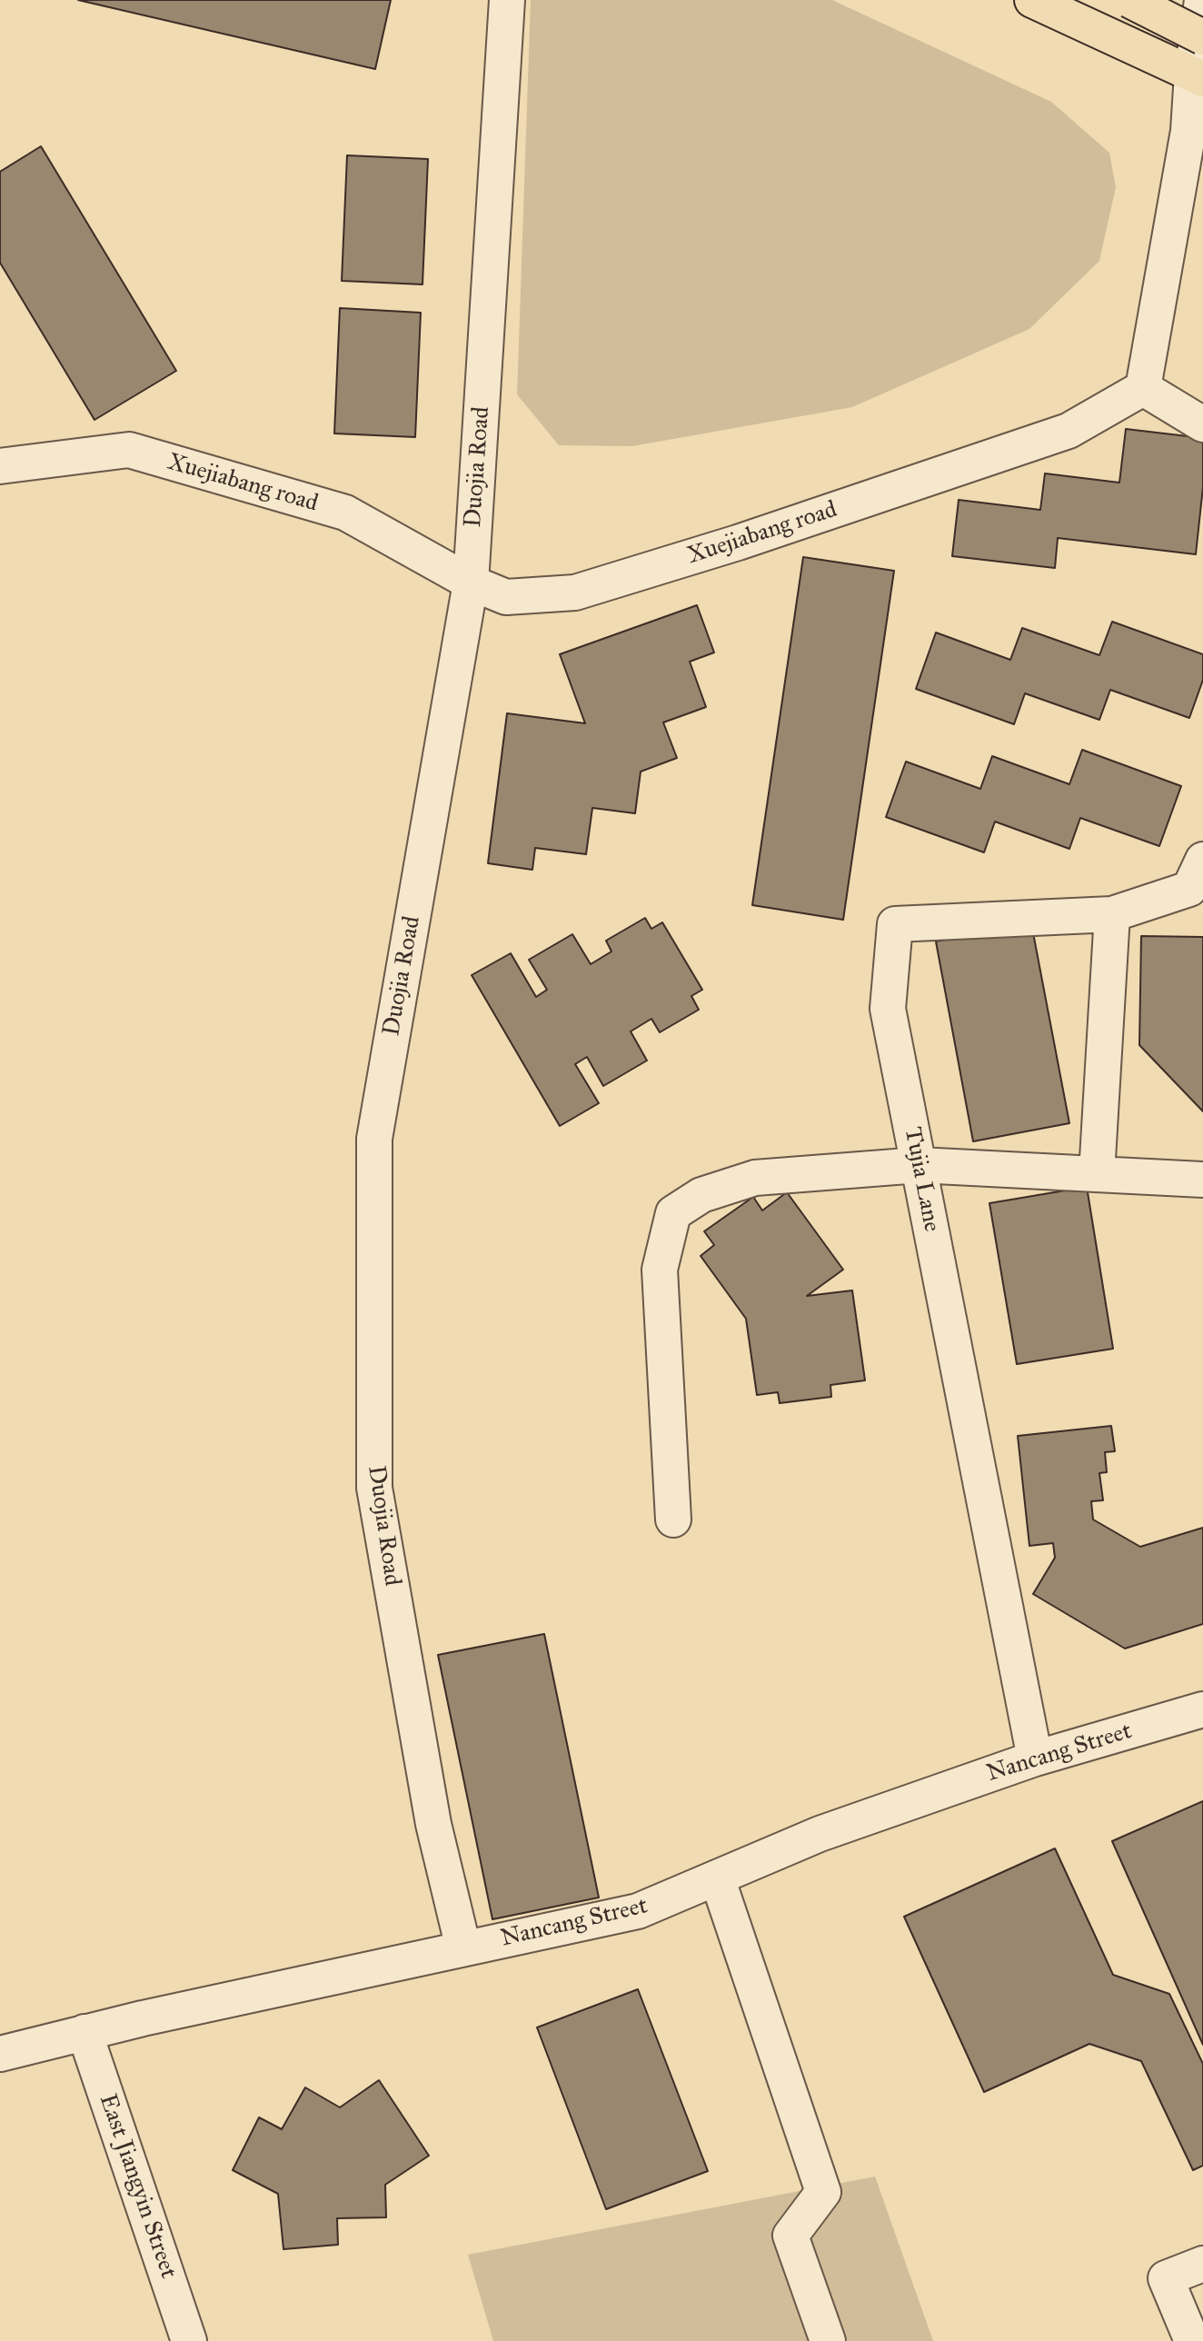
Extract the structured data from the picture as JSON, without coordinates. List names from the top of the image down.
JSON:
{
  "streets": {
    "street": [
      "Duojia Road",
      "Xuejiabang road",
      "Tujia Lane",
      "Nancang Street",
      "East Jiangyin Street"
    ]
  },
  "crossings": [
    ["Duojia Road", "Xuejiabang road"],
    ["Duojia Road", "Nancang Street"],
    ["Tujia Lane", "Nancang Street"],
    ["Nancang Street", "East Jiangyin Street"]
  ]
}
